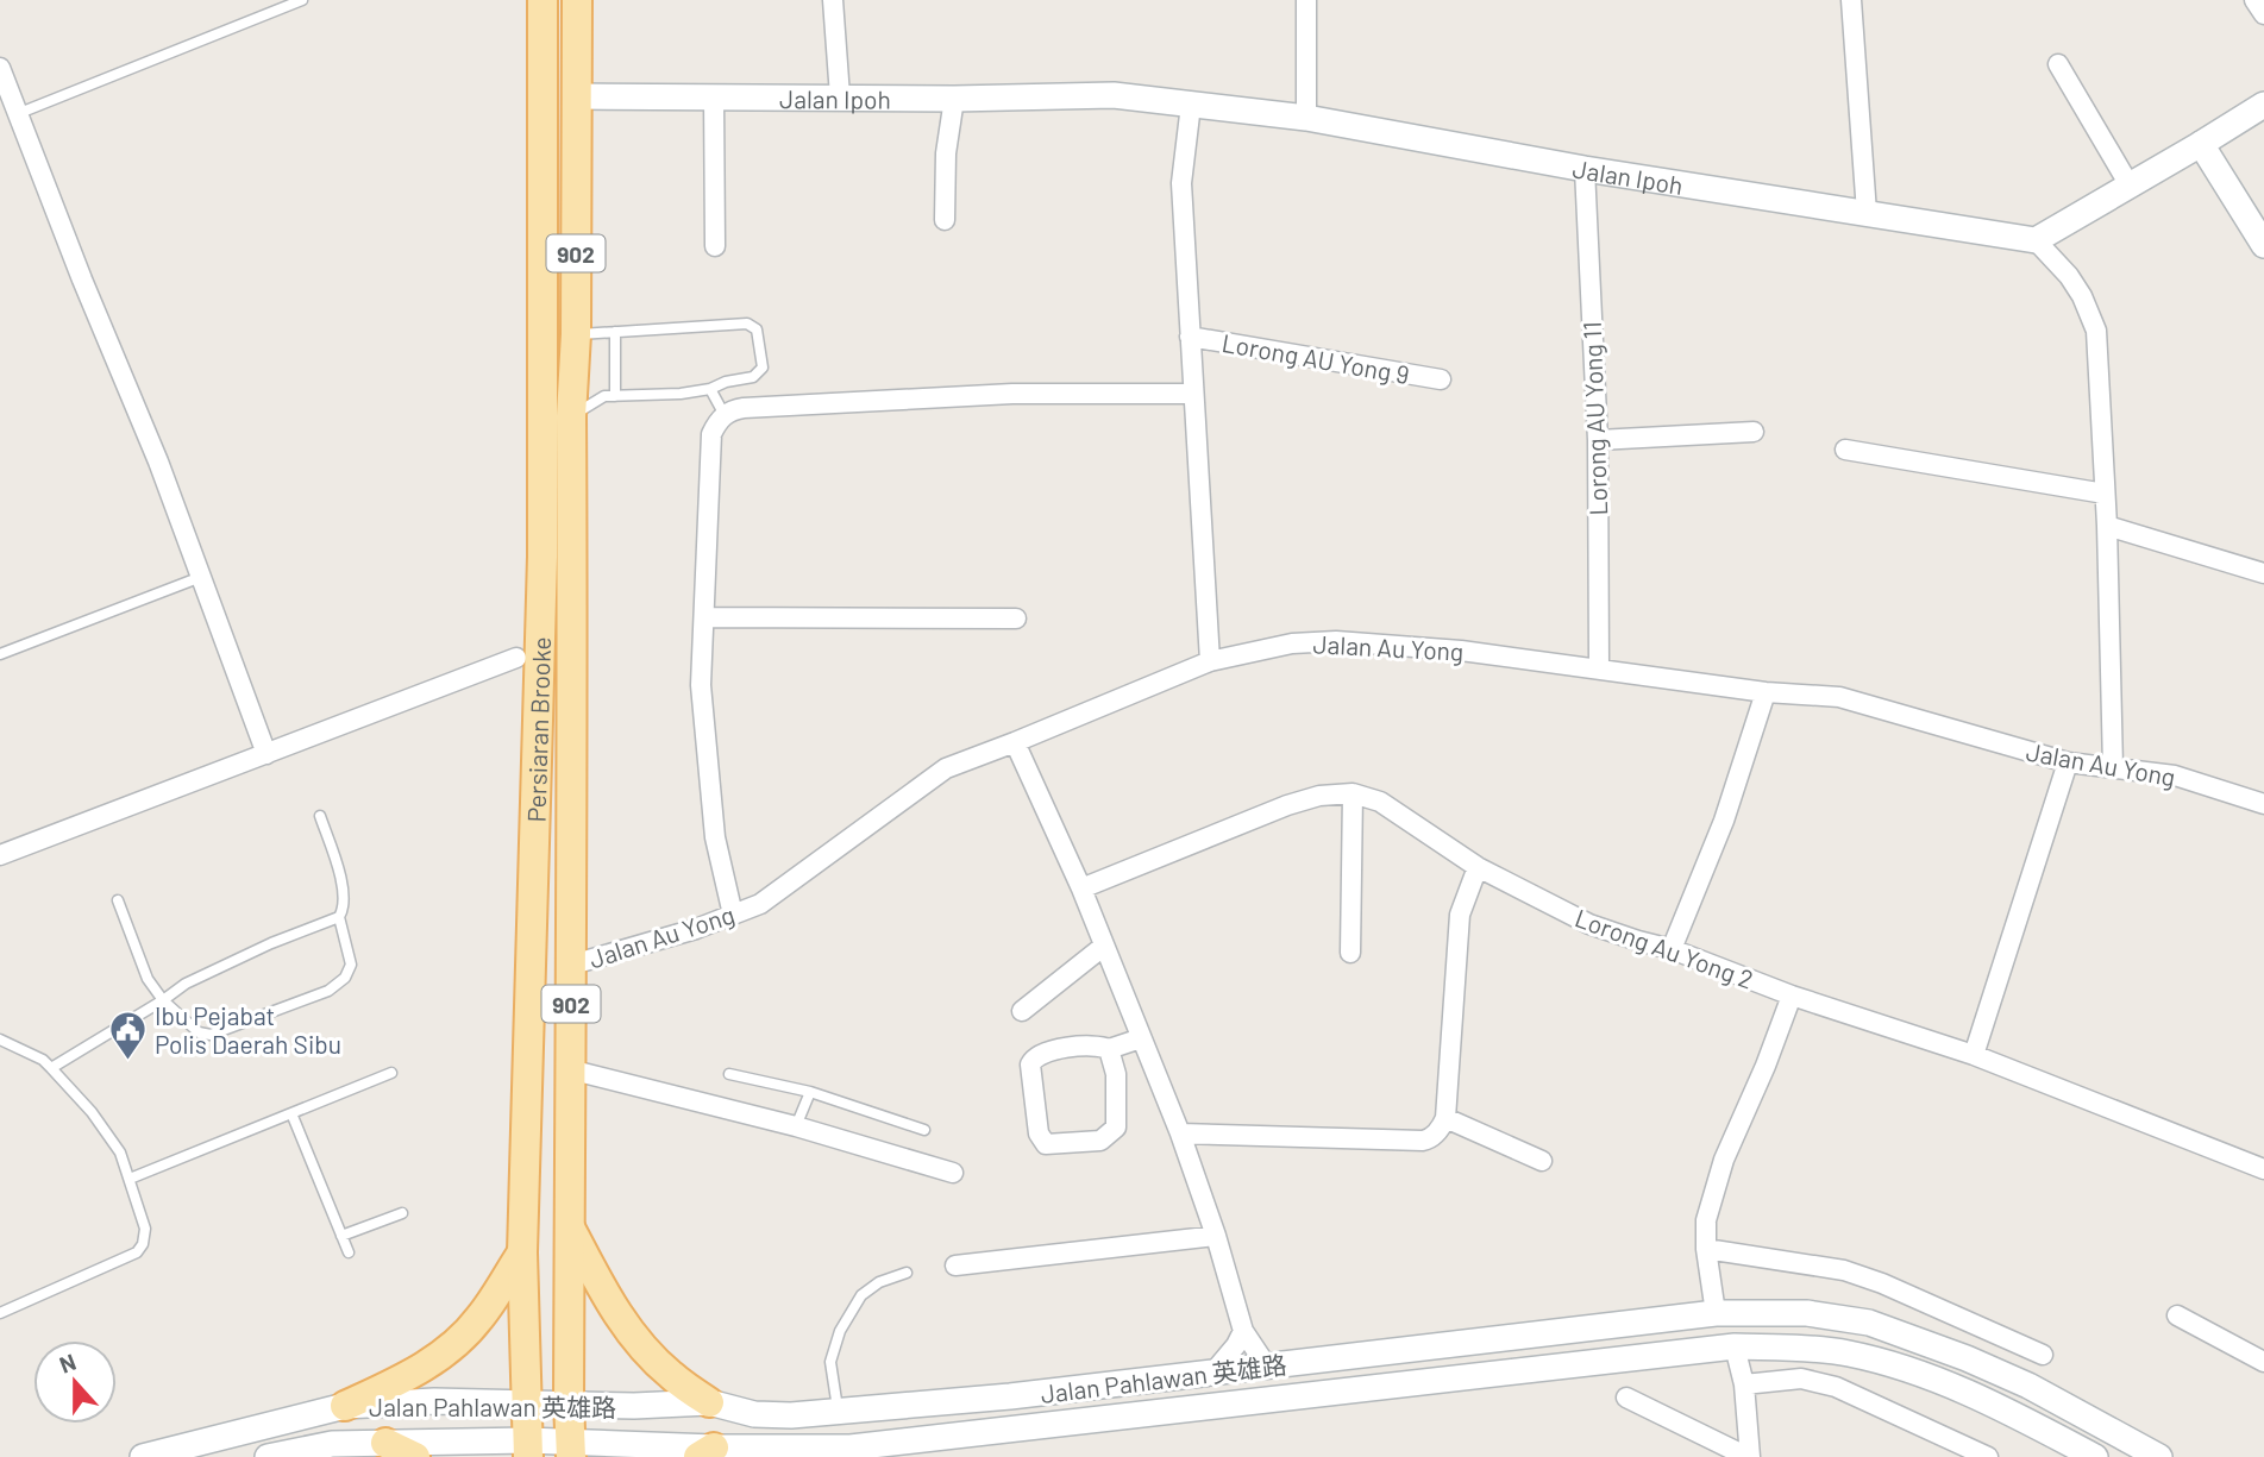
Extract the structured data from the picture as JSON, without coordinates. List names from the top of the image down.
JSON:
{
  "streets": {
    "main road": [
      "Jalan Ipoh",
      "902",
      "Persiaran Brooke",
      "Jalan Pahlawan 英雄路"
    ],
    "street": [
      "Lorong AU Yong 9",
      "Lorong AU Yong 11",
      "Jalan Au Yong",
      "Lorong Au Yong 2"
    ]
  },
  "crossings": [
    ["Jalan Ipoh", "Lorong AU Yong 11"],
    ["Jalan Ipoh", "Persiaran Brooke"],
    ["Lorong AU Yong 11", "Jalan Au Yong"],
    ["Jalan Au Yong", "Persiaran Brooke"],
    ["Persiaran Brooke", "Jalan Pahlawan 英雄路"]
  ],
  "places": {
    "public building": ["Ibu Pejabat Polis Daerah Sibu"]
  },
  "north": "top"
}
